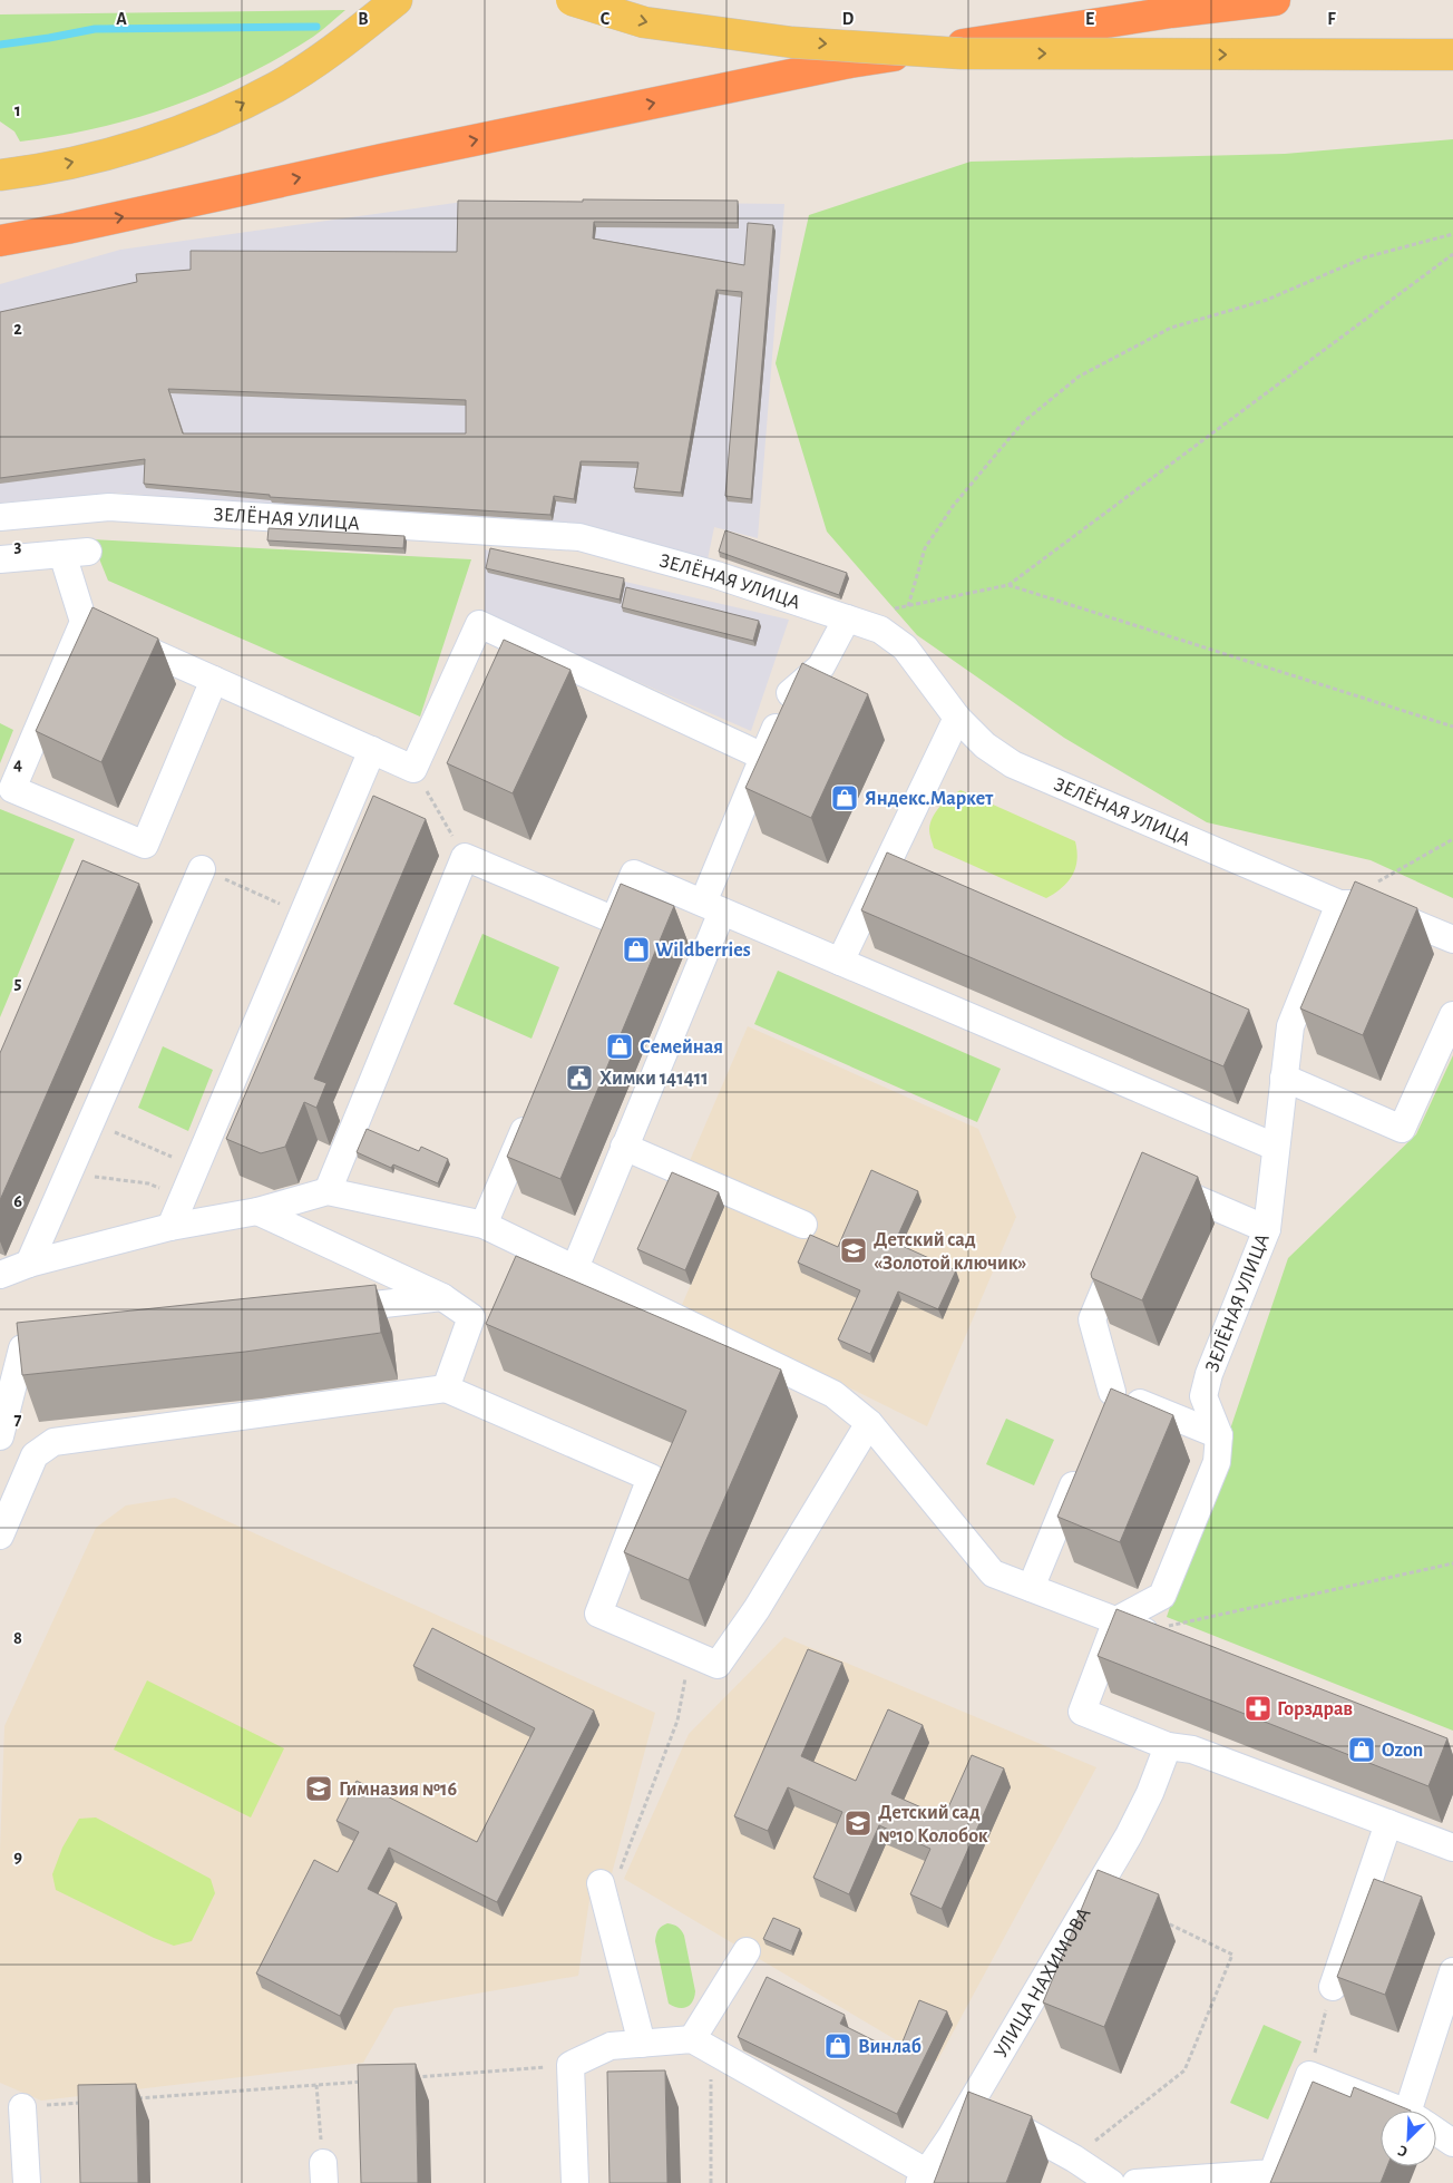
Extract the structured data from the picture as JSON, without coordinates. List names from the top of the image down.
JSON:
{
  "streets": {
    "street": ["ЗЕЛЁНАЯ УЛИЦА", "УЛИЦА НАХИМОВА"]
  },
  "places": {
    "shop": [
      "Яндекс.Маркет",
      "Wildberries",
      "Семейная",
      "Ozon",
      "Винлаб"
    ],
    "public building": ["Химки 141411"],
    "school or university": ["Детский сад «Золотой ключик»", "Гимназия №16", "Детский сад №10 Колобок"],
    "pharmacy": ["Горздрав"]
  },
  "north": "bottom left",
  "grid": {
    "columns": [
      "A",
      "B",
      "C",
      "D",
      "E",
      "F"
    ],
    "rows": [
      "1",
      "2",
      "3",
      "4",
      "5",
      "6",
      "7",
      "8",
      "9"
    ]
  }
}
